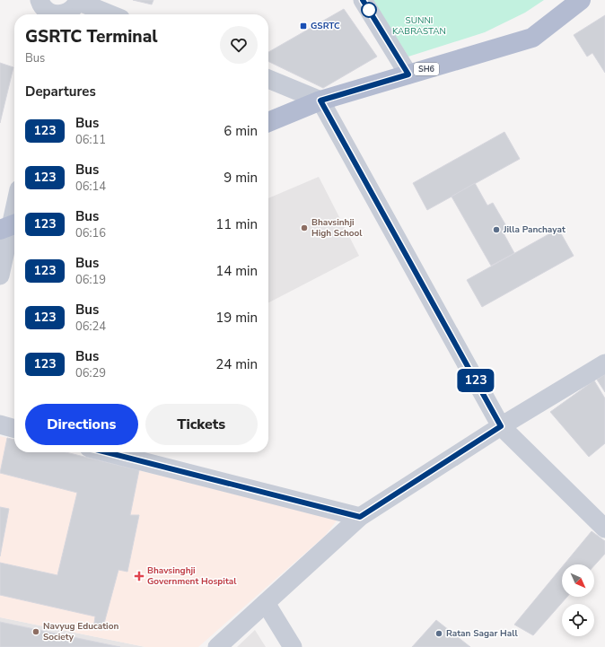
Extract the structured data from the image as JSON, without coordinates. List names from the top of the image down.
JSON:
{
  "streets": {
    "main road": ["SH6"]
  },
  "parks": ["SUNNI KABRASTAN"],
  "places": {
    "transit": ["GSRTC"],
    "other": [
      "Bhavsinhji High School",
      "Jilla Panchayat",
      "Navyug Education Society",
      "Ratan Sagar Hall"
    ],
    "health": ["Bhavsinghji Government Hospital"]
  },
  "lines": ["bus line 123"],
  "north": "bottom right",
  "page": {
    "on_map": "123",
    "heading": [
      ["GSRTC Terminal", "Bus"],
      "Departures"
    ],
    "list": [
      {
        "mark": "123",
        "name": "Bus",
        "note": "06:11",
        "value": "6 min"
      },
      {
        "mark": "123",
        "name": "Bus",
        "note": "06:14",
        "value": "9 min"
      },
      {
        "mark": "123",
        "name": "Bus",
        "note": "06:16",
        "value": "11 min"
      },
      {
        "mark": "123",
        "name": "Bus",
        "note": "06:19",
        "value": "14 min"
      },
      {
        "mark": "123",
        "name": "Bus",
        "note": "06:24",
        "value": "19 min"
      },
      {
        "mark": "123",
        "name": "Bus",
        "note": "06:29",
        "value": "24 min"
      }
    ],
    "buttons": ["Directions", "Tickets"]
  }
}
